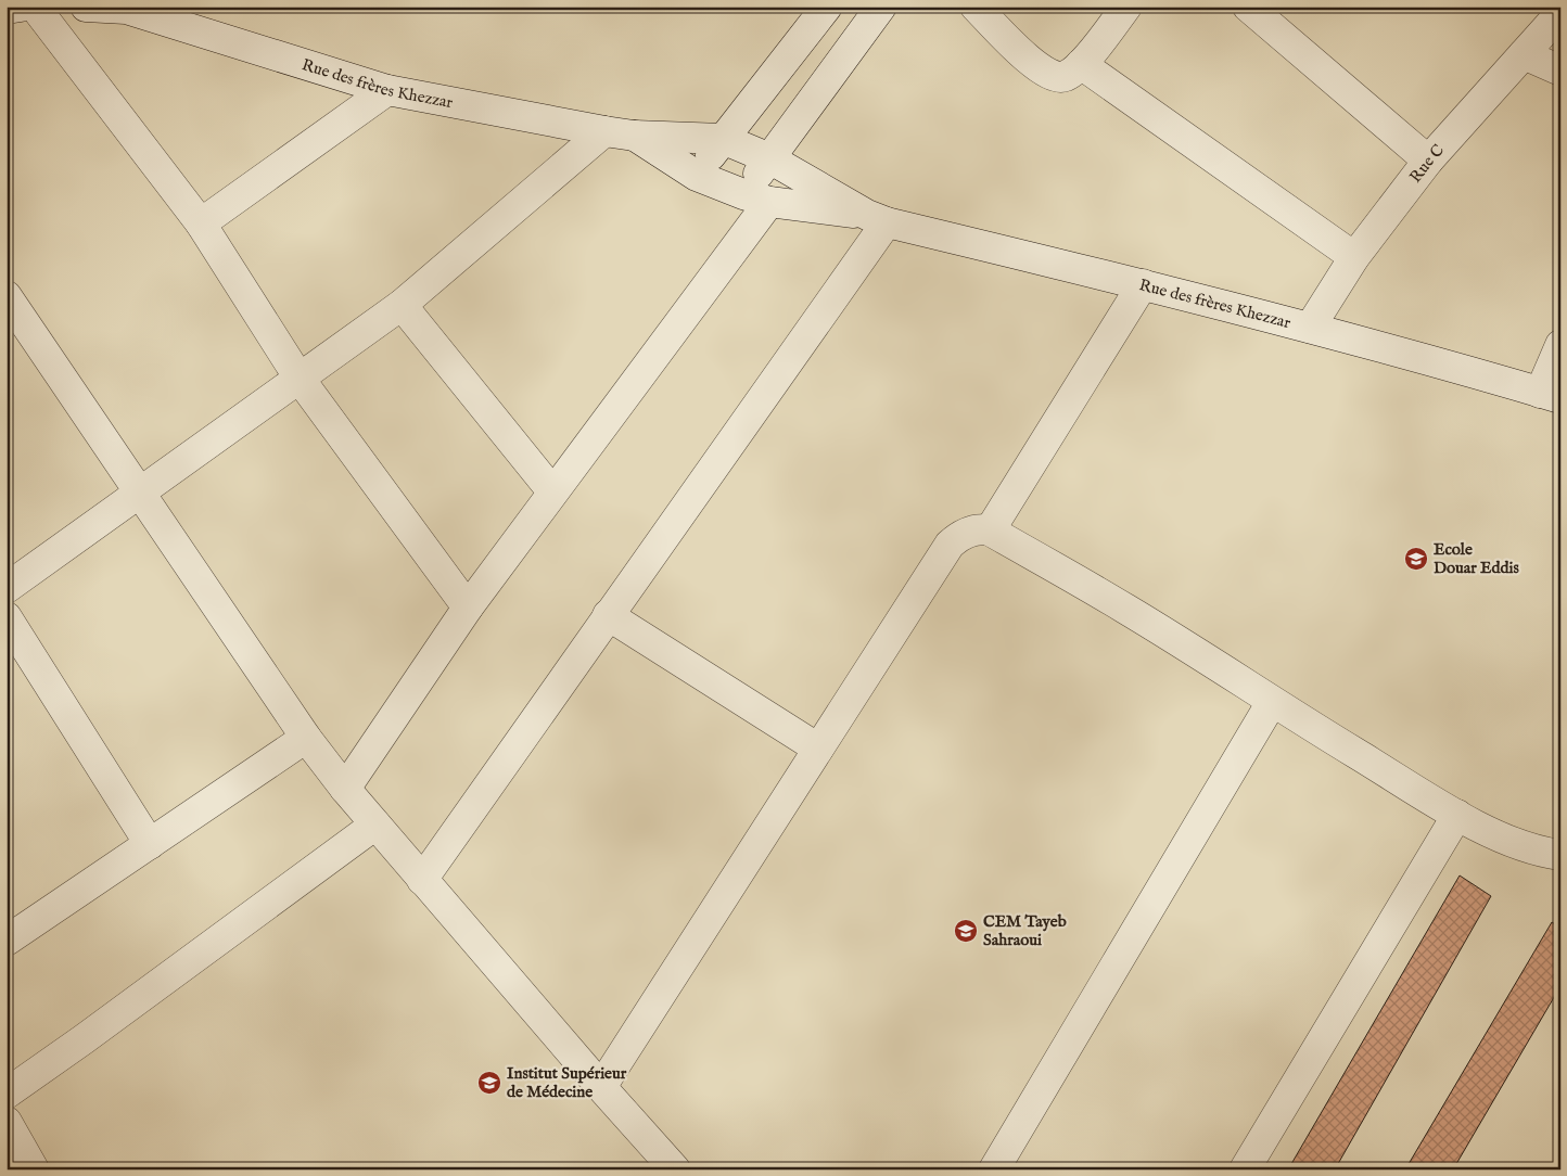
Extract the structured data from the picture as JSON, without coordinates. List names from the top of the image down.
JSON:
{
  "streets": {
    "street": ["Rue des frères Khezzar", "Rue C"]
  },
  "crossings": [
    ["Rue des frères Khezzar", "Rue C"]
  ],
  "places": {
    "school or university": ["Ecole Douar Eddis", "CEM Tayeb Sahraoui", "Institut Supérieur de Médecine"]
  }
}
